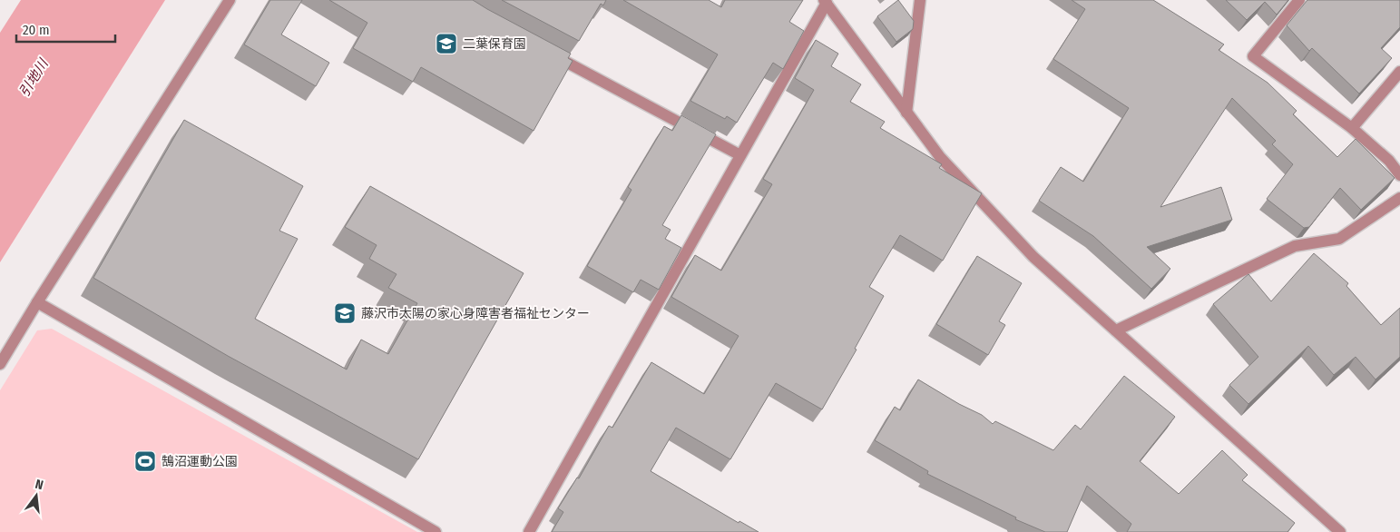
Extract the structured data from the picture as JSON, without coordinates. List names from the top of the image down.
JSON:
{
  "water": ["引地川"],
  "places": {
    "school or university": ["二葉保育園", "藤沢市太陽の家心身障害者福祉センター"],
    "sports": ["鵠沼運動公園"]
  },
  "scale_bar": "20 m",
  "north": "top"
}
